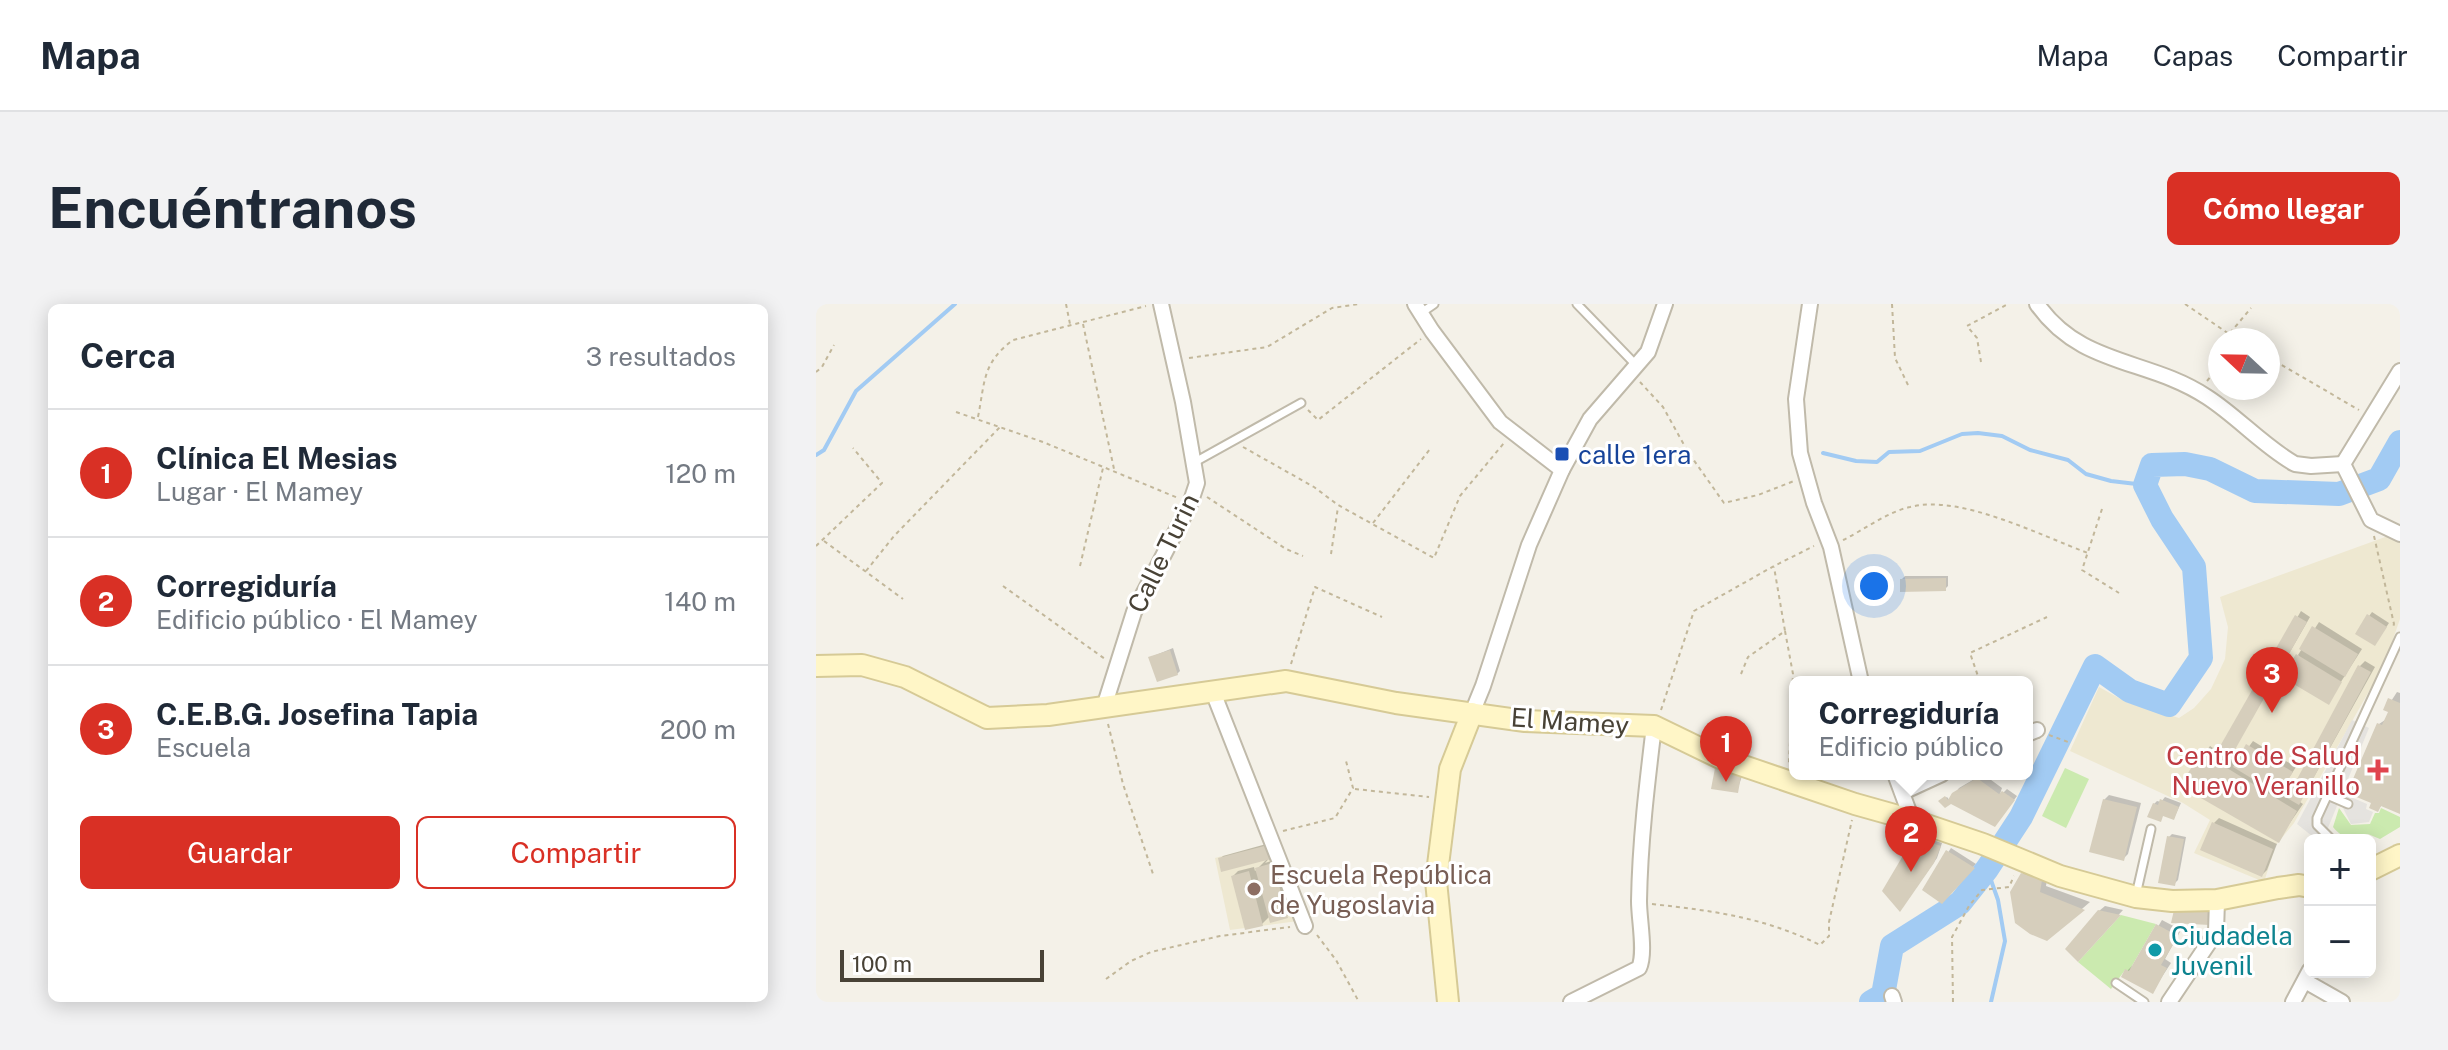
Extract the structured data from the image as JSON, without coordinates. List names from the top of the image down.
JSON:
{
  "streets": {
    "street": ["Calle Turin", "El Mamey"]
  },
  "crossings": [
    ["Calle Turin", "El Mamey"]
  ],
  "places": {
    "transit": ["calle 1era"],
    "health": ["Centro de Salud Nuevo Veranillo"],
    "other": ["Escuela República de Yugoslavia", "Ciudadela Juvenil"]
  },
  "scale_bar": "100 m",
  "north": "left",
  "page": {
    "header": "Mapa",
    "nav": ["Mapa", "Capas", "Compartir"],
    "buttons": [
      "Cómo llegar",
      ["Guardar", "Compartir"]
    ],
    "title": "Encuéntranos",
    "heading": ["Cerca", "3 resultados"],
    "list": [
      {
        "mark": "1",
        "name": "Clínica El Mesias",
        "note": "Lugar · El Mamey",
        "value": "120 m"
      },
      {
        "mark": "2",
        "name": "Corregiduría",
        "note": "Edificio público · El Mamey",
        "value": "140 m"
      },
      {
        "mark": "3",
        "name": "C.E.B.G. Josefina Tapia",
        "note": "Escuela",
        "value": "200 m"
      }
    ],
    "pins": ["3", "1", "2"],
    "popup": ["Corregiduría", "Edificio público"],
    "map_buttons": ["+", "−"],
    "scale": "100 m"
  }
}
